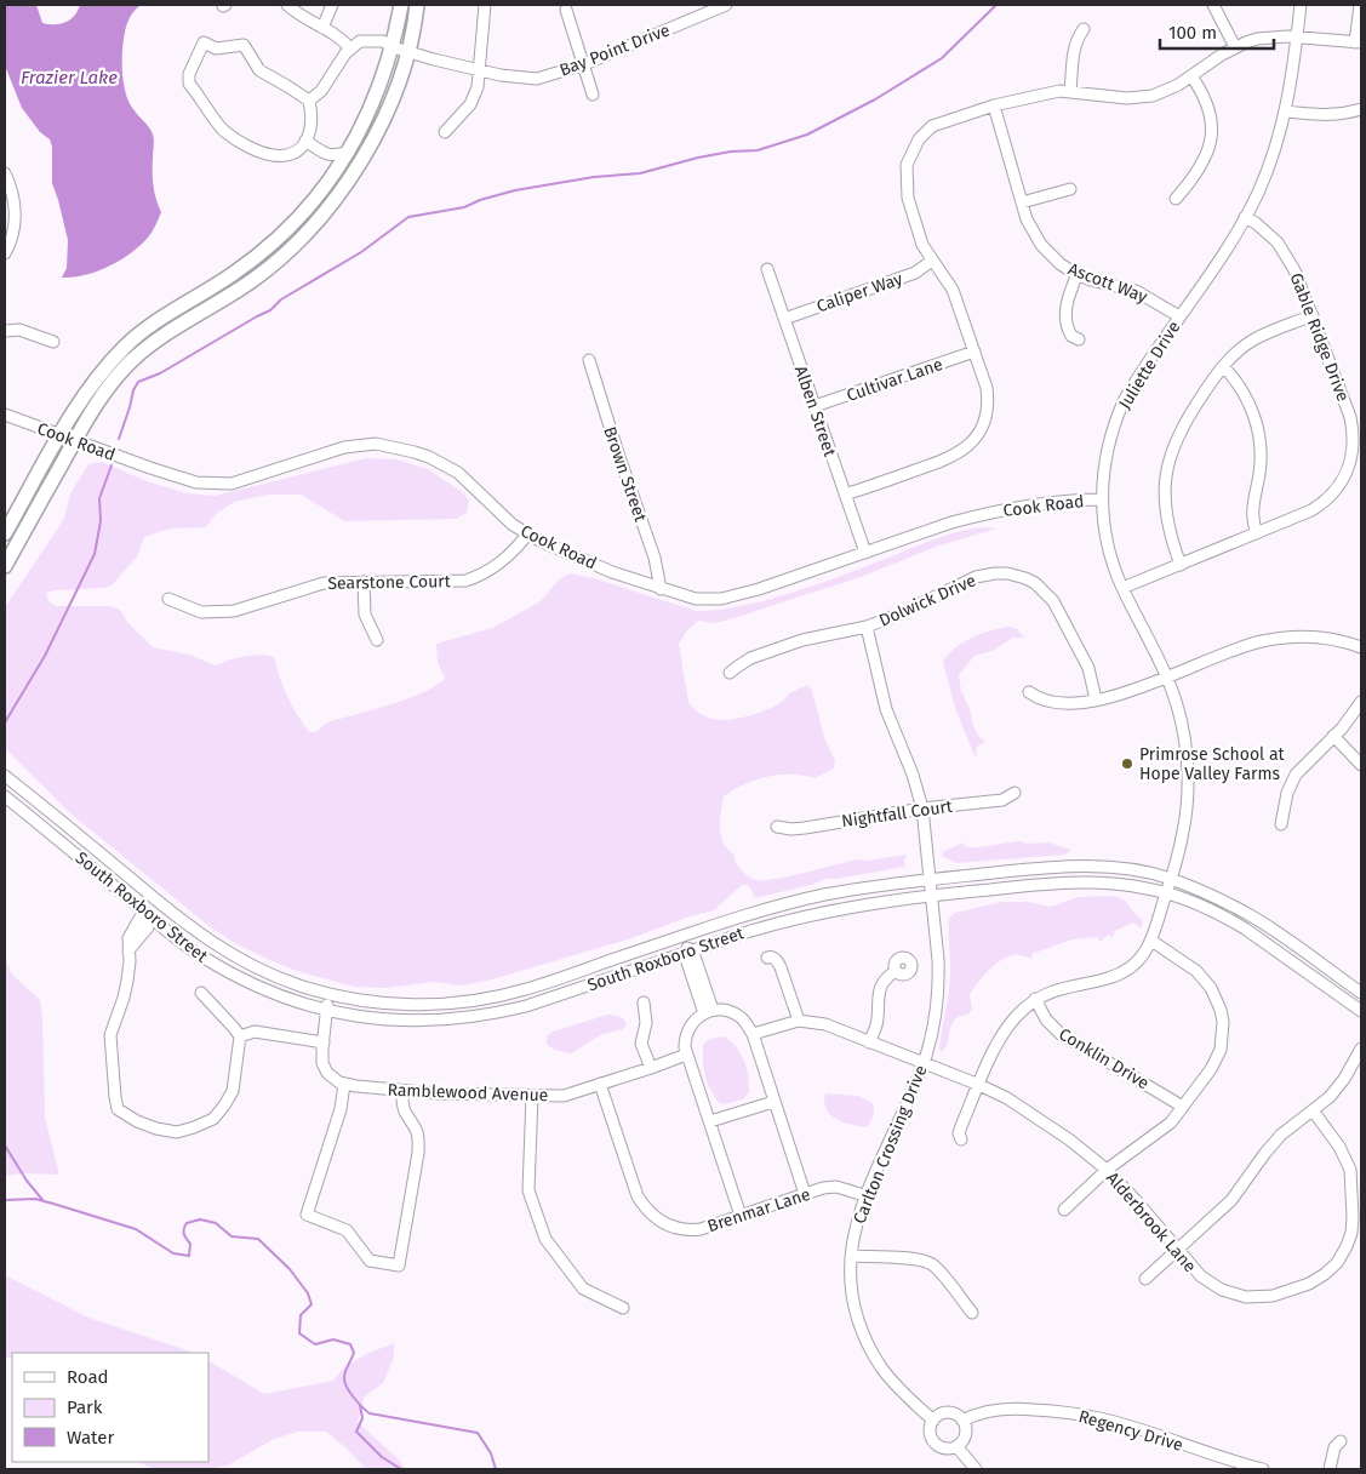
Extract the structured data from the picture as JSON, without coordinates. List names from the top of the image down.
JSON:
{
  "streets": {
    "street": [
      "Bay Point Drive",
      "Ascott Way",
      "Caliper Way",
      "Gable Ridge Drive",
      "Juliette Drive",
      "Cultivar Lane",
      "Alben Street",
      "Cook Road",
      "Brown Street",
      "Searstone Court",
      "Dolwick Drive",
      "Nightfall Court",
      "South Roxboro Street",
      "Conklin Drive",
      "Ramblewood Avenue",
      "Carlton Crossing Drive",
      "Brenmar Lane",
      "Alderbrook Lane",
      "Regency Drive"
    ]
  },
  "crossings": [
    ["Ascott Way", "Juliette Drive"],
    ["Caliper Way", "Alben Street"],
    ["Gable Ridge Drive", "Juliette Drive"],
    ["Juliette Drive", "Cook Road"],
    ["Juliette Drive", "South Roxboro Street"],
    ["Cultivar Lane", "Alben Street"],
    ["Alben Street", "Cook Road"],
    ["Cook Road", "Brown Street"],
    ["Cook Road", "Searstone Court"],
    ["Dolwick Drive", "Carlton Crossing Drive"],
    ["Nightfall Court", "Carlton Crossing Drive"],
    ["South Roxboro Street", "Carlton Crossing Drive"],
    ["Ramblewood Avenue", "Brenmar Lane"],
    ["Carlton Crossing Drive", "Brenmar Lane"],
    ["Carlton Crossing Drive", "Alderbrook Lane"],
    ["Carlton Crossing Drive", "Regency Drive"]
  ],
  "water": ["Frazier Lake"],
  "places": ["Primrose School at Hope Valley Farms"],
  "legend": ["Road", "Park", "Water"],
  "scale_bar": "100 m"
}
